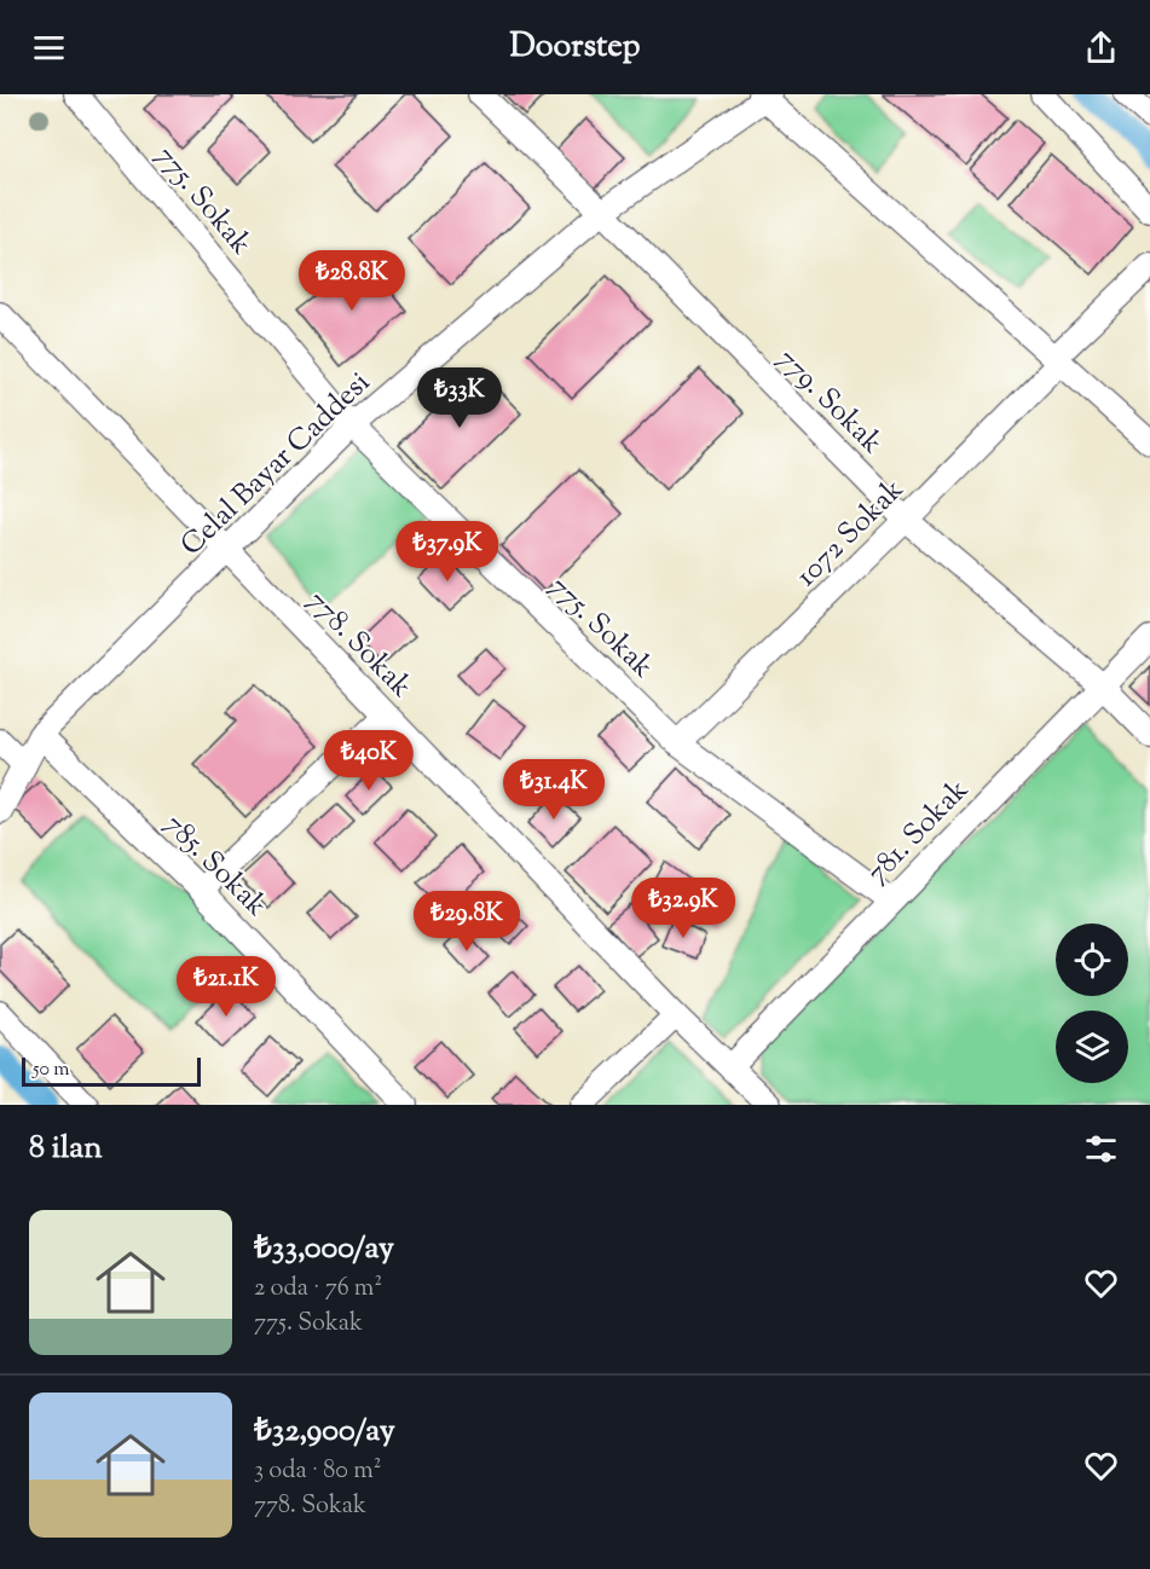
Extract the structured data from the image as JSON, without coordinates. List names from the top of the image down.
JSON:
{
  "streets": {
    "street": [
      "775. Sokak",
      "779. Sokak",
      "Celal Bayar Caddesi",
      "1072 Sokak",
      "778. Sokak",
      "781. Sokak",
      "785. Sokak"
    ]
  },
  "crossings": [
    ["775. Sokak", "Celal Bayar Caddesi"],
    ["775. Sokak", "1072 Sokak"],
    ["775. Sokak", "781. Sokak"],
    ["779. Sokak", "Celal Bayar Caddesi"],
    ["779. Sokak", "1072 Sokak"],
    ["779. Sokak", "781. Sokak"],
    ["Celal Bayar Caddesi", "778. Sokak"],
    ["Celal Bayar Caddesi", "785. Sokak"],
    ["778. Sokak", "781. Sokak"]
  ],
  "scale_bar": "50 m",
  "page": {
    "header": "Doorstep",
    "price": [
      "₺28.8K",
      "₺33K",
      "₺37.9K",
      "₺40K",
      "₺31.4K",
      "₺32.9K",
      "₺29.8K",
      "₺21.1K"
    ],
    "scale": "50 m",
    "heading": "8 ilan",
    "list": [
      {
        "name": "₺33,000/ay",
        "note": "2 oda · 76 m² · 775. Sokak"
      },
      {
        "name": "₺32,900/ay",
        "note": "3 oda · 80 m² · 778. Sokak"
      }
    ]
  }
}
